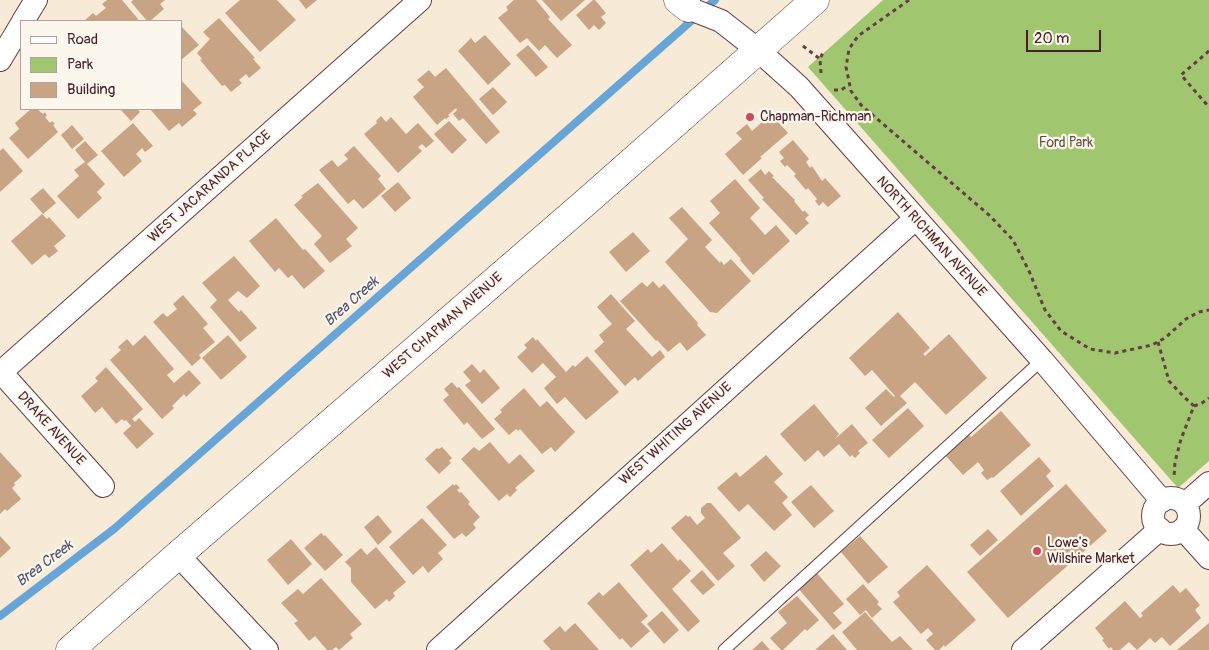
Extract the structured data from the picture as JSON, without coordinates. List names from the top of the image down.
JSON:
{
  "streets": {
    "main road": ["WEST CHAPMAN AVENUE"],
    "street": [
      "WEST JACARANDA PLACE",
      "NORTH RICHMAN AVENUE",
      "DRAKE AVENUE",
      "WEST WHITING AVENUE"
    ]
  },
  "crossings": [
    ["WEST JACARANDA PLACE", "DRAKE AVENUE"],
    ["NORTH RICHMAN AVENUE", "WEST CHAPMAN AVENUE"],
    ["NORTH RICHMAN AVENUE", "WEST WHITING AVENUE"]
  ],
  "water": ["Brea Creek"],
  "parks": ["Ford Park"],
  "places": ["Chapman-Richman", "Lowe's Wilshire Market"],
  "legend": ["Road", "Park", "Building"],
  "scale_bar": "20 m"
}
